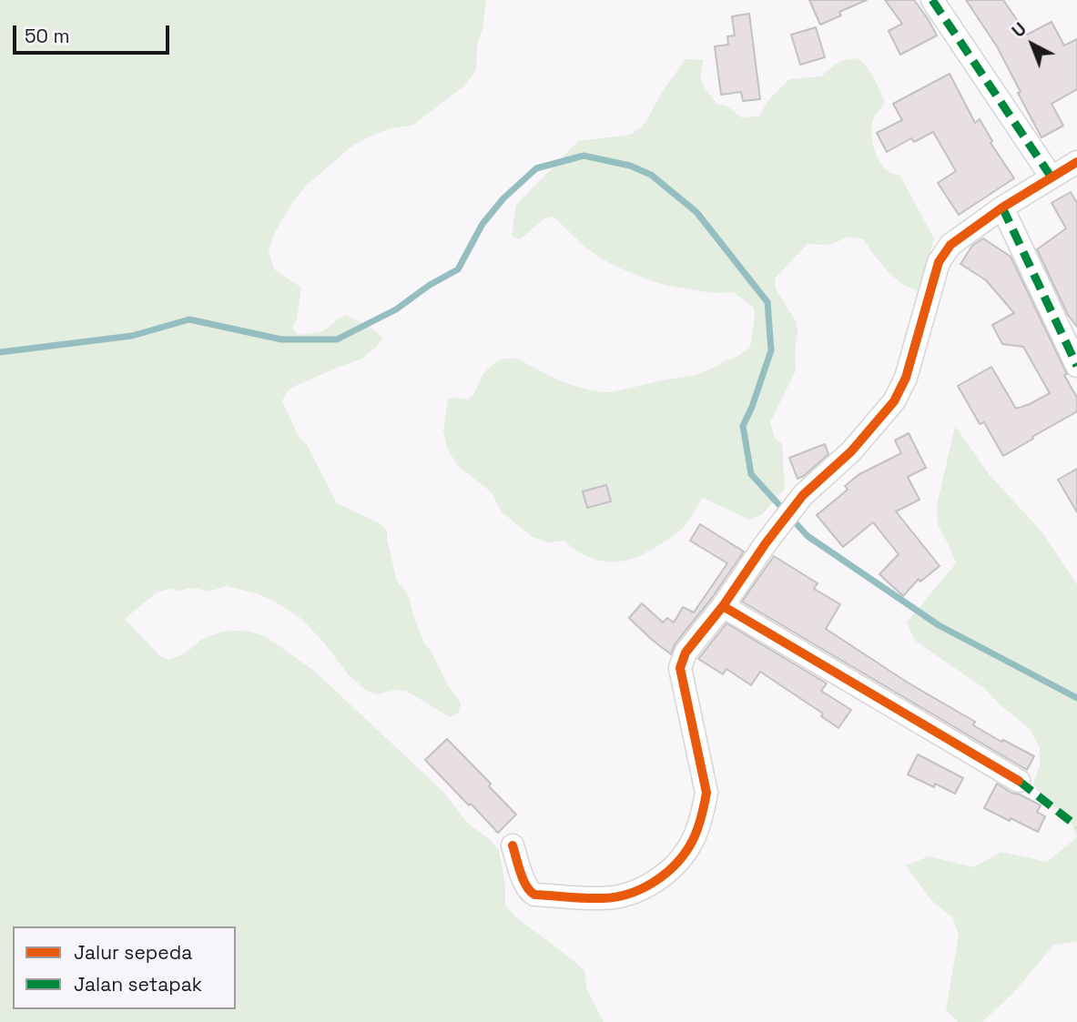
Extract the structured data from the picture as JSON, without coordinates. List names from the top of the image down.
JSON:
{
  "legend": ["Jalur sepeda", "Jalan setapak"],
  "scale_bar": "50 m",
  "north": "top left"
}
